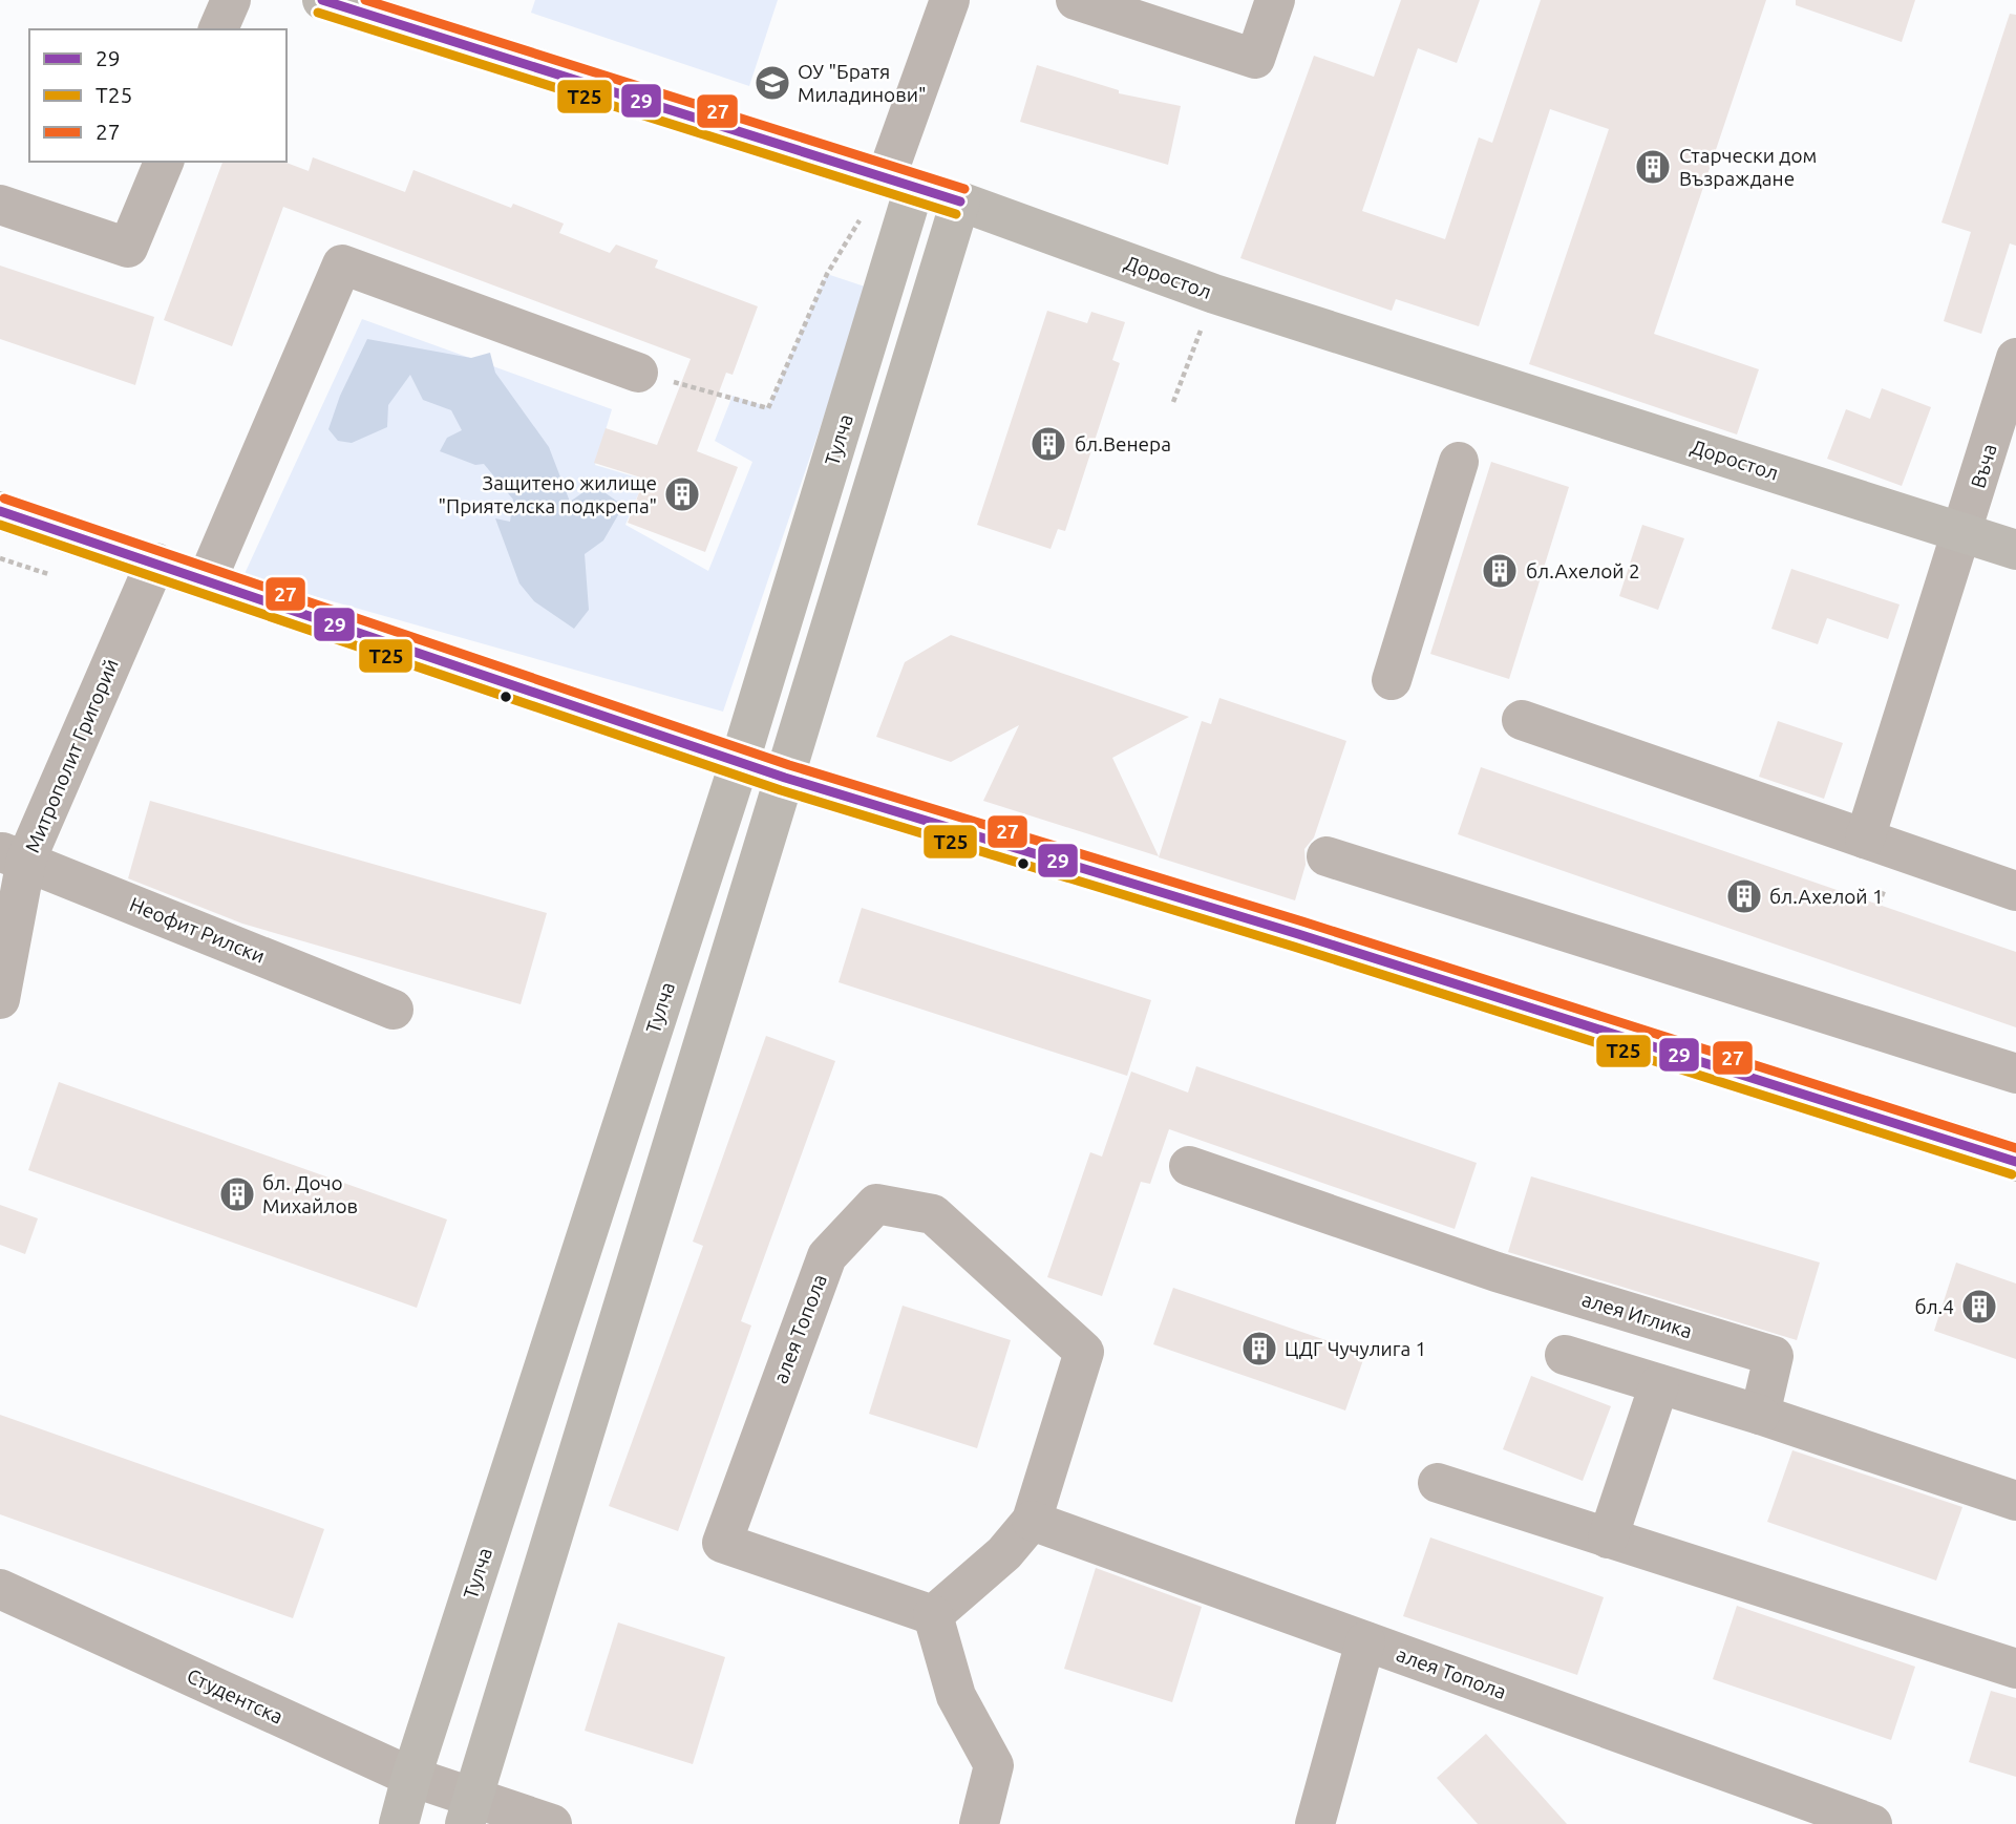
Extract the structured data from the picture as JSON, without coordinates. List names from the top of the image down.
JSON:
{
  "streets": {
    "main road": ["Доростол", "Тулча"],
    "street": [
      "Въча",
      "Митрополит Григорий",
      "Неофит Рилски",
      "алея Иглика",
      "алея Топола",
      "Студентска"
    ]
  },
  "crossings": [
    ["Доростол", "Тулча"],
    ["Доростол", "Въча"],
    ["Тулча", "Студентска"],
    ["Митрополит Григорий", "Неофит Рилски"]
  ],
  "places": {
    "school or university": ["ОУ \"Братя Миладинови\""],
    "building": [
      "Старчески дом Възраждане",
      "бл.Венера",
      "Защитено жилище \"Приятелска подкрепа\"",
      "бл.Ахелой 2",
      "бл.Ахелой 1",
      "бл. Дочо Михайлов",
      "бл.4",
      "ЦДГ Чучулига 1"
    ]
  },
  "lines": ["transit line 29", "transit line 27", "transit line Т25"],
  "legend": ["29", "Т25", "27"]
}
